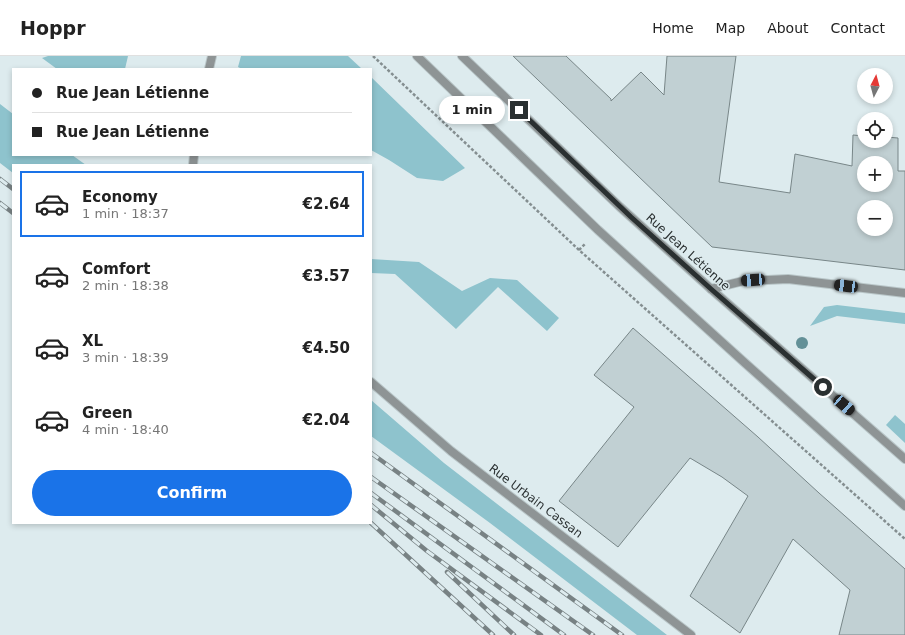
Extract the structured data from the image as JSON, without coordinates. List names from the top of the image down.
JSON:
{
  "streets": {
    "street": ["Rue Jean Létienne", "Rue Urbain Cassan"]
  },
  "north": "top",
  "page": {
    "header": "Hoppr",
    "nav": [
      "Home",
      "Map",
      "About",
      "Contact"
    ],
    "map_buttons": ["+", "−"],
    "banner": ["Rue Jean Létienne", "Rue Jean Létienne"],
    "bubble": "1 min",
    "list": [
      {
        "name": "Economy",
        "note": "1 min · 18:37",
        "value": "€2.64"
      },
      {
        "name": "Comfort",
        "note": "2 min · 18:38",
        "value": "€3.57"
      },
      {
        "name": "XL",
        "note": "3 min · 18:39",
        "value": "€4.50"
      },
      {
        "name": "Green",
        "note": "4 min · 18:40",
        "value": "€2.04"
      }
    ],
    "buttons": "Confirm"
  }
}
